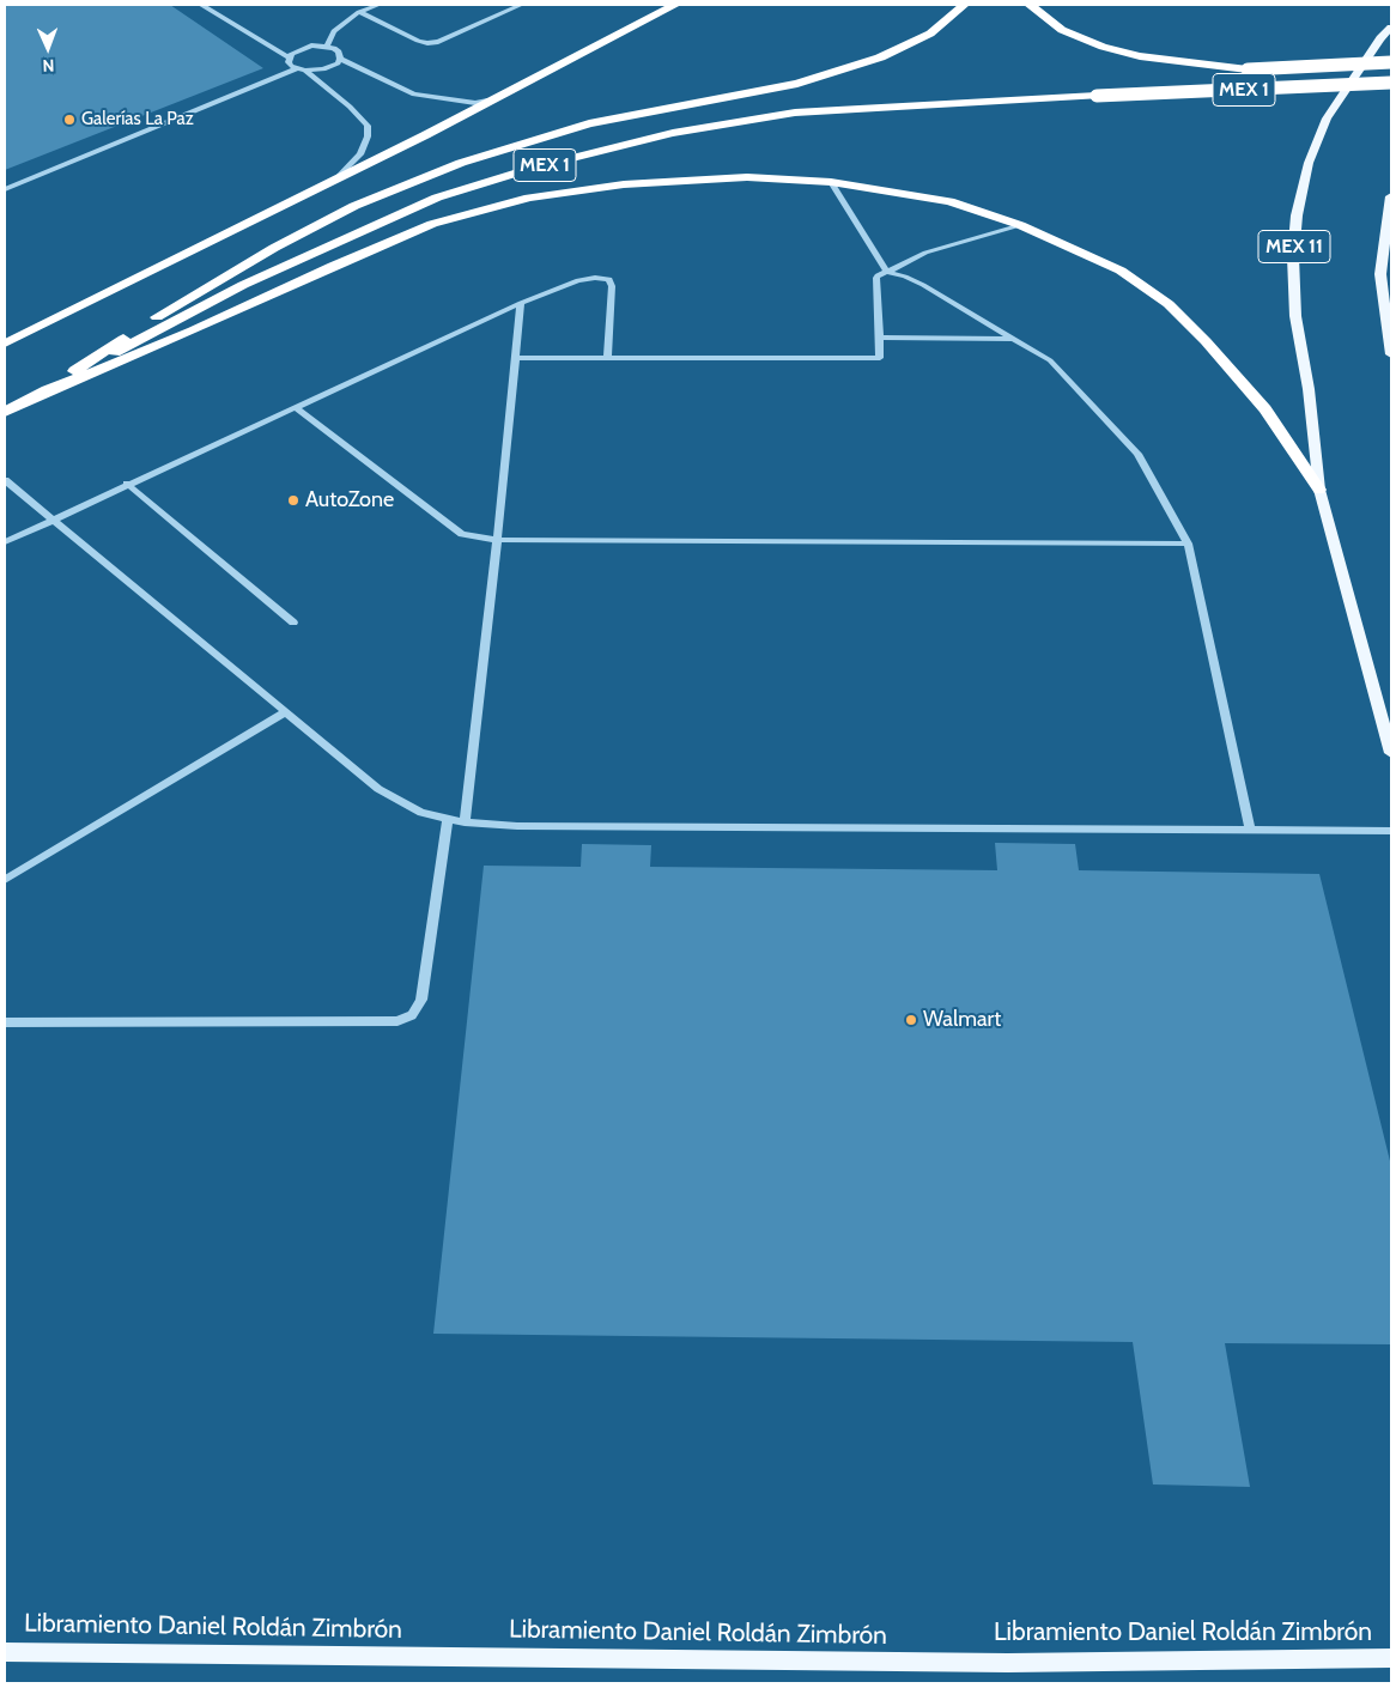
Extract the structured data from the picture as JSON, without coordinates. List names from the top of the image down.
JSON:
{
  "streets": {
    "highway": ["MEX 1"],
    "main road": ["MEX 11", "Libramiento Daniel Roldán Zimbrón"]
  },
  "places": ["Galerías La Paz", "AutoZone", "Walmart"],
  "north": "bottom"
}
